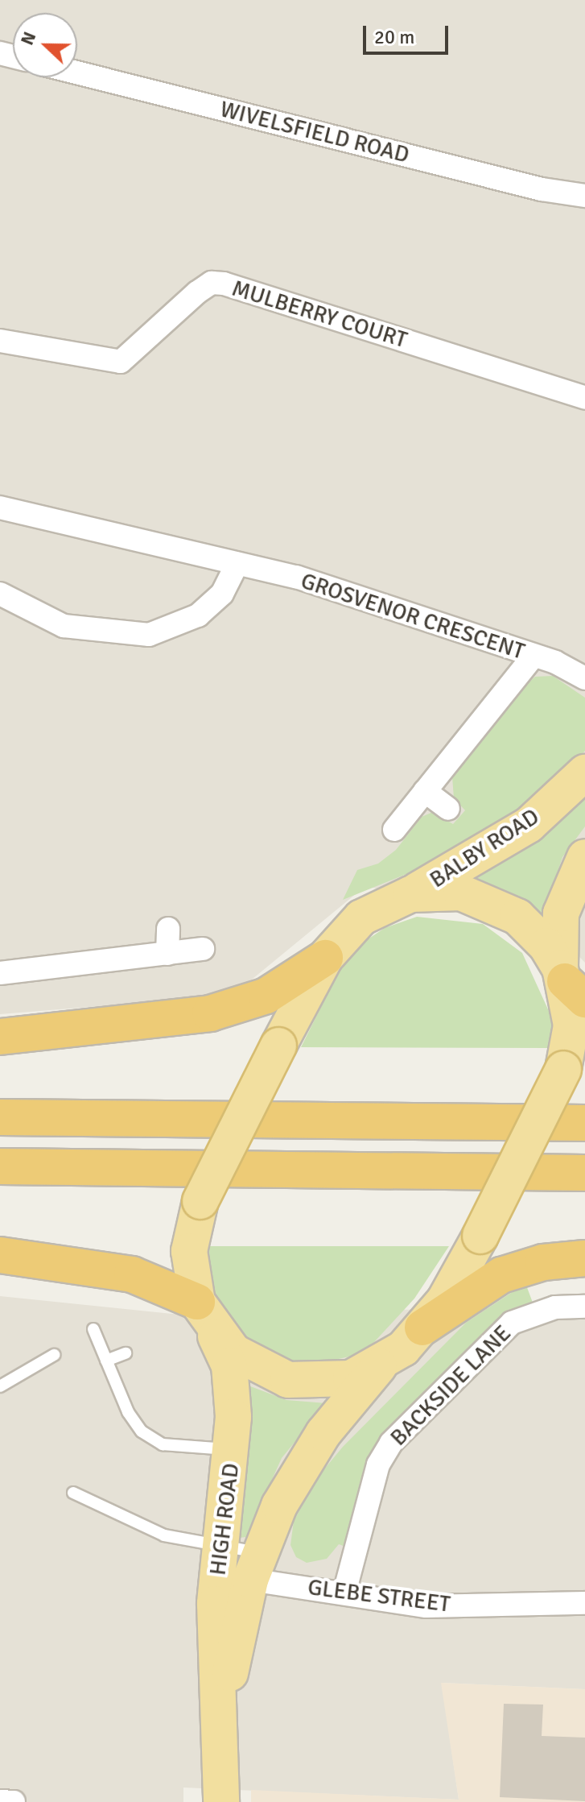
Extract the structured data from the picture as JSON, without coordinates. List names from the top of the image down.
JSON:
{
  "streets": {
    "main road": ["BALBY ROAD", "HIGH ROAD"],
    "street": [
      "WIVELSFIELD ROAD",
      "MULBERRY COURT",
      "GROSVENOR CRESCENT",
      "BACKSIDE LANE",
      "GLEBE STREET"
    ]
  },
  "crossings": [
    ["BALBY ROAD", "HIGH ROAD"],
    ["BACKSIDE LANE", "GLEBE STREET"],
    ["HIGH ROAD", "GLEBE STREET"]
  ],
  "scale_bar": "20 m",
  "north": "left"
}
